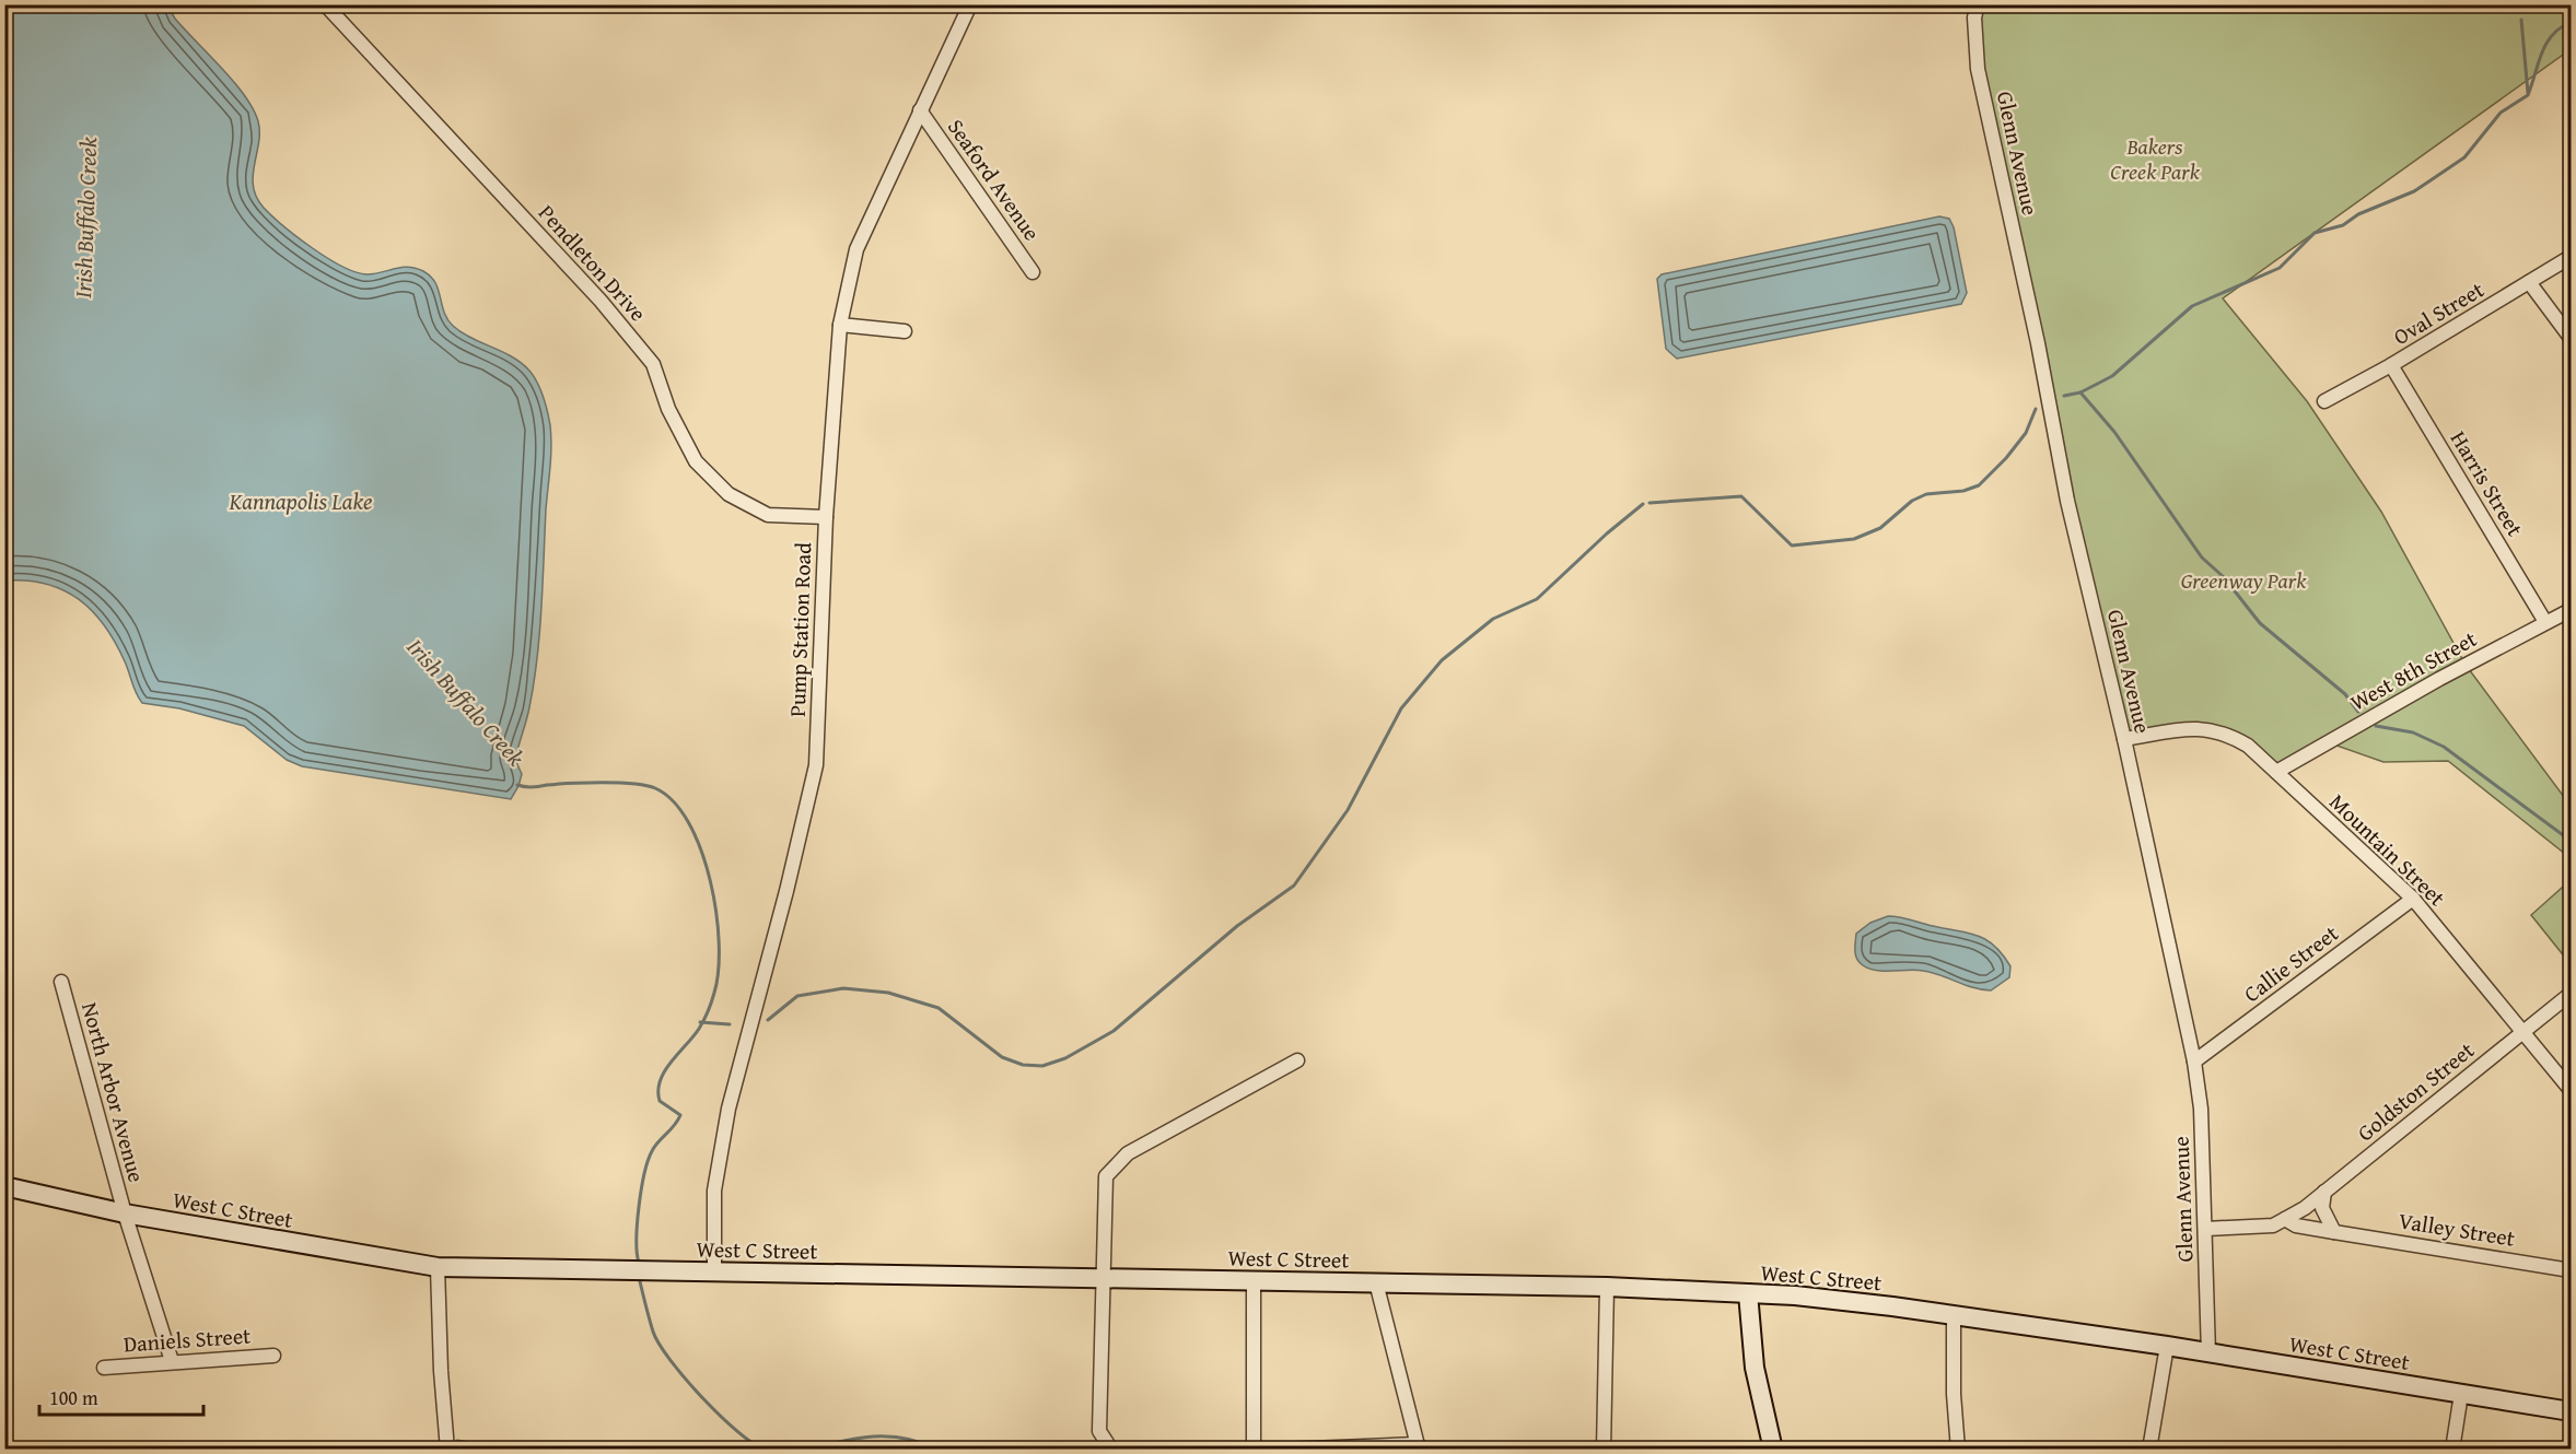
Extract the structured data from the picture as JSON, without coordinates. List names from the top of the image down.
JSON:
{
  "streets": {
    "main road": ["West C Street"],
    "street": [
      "Glenn Avenue",
      "Seaford Avenue",
      "Pendleton Drive",
      "Oval Street",
      "Harris Street",
      "Pump Station Road",
      "West 8th Street",
      "Mountain Street",
      "Callie Street",
      "Goldston Street",
      "North Arbor Avenue",
      "Valley Street",
      "Daniels Street"
    ]
  },
  "crossings": [
    ["Glenn Avenue", "Mountain Street"],
    ["Glenn Avenue", "Callie Street"],
    ["Glenn Avenue", "West C Street"],
    ["Glenn Avenue", "Valley Street"],
    ["Seaford Avenue", "Pump Station Road"],
    ["Pendleton Drive", "Pump Station Road"],
    ["Oval Street", "Harris Street"],
    ["Harris Street", "West 8th Street"],
    ["Pump Station Road", "West C Street"],
    ["West 8th Street", "Mountain Street"],
    ["Mountain Street", "Callie Street"],
    ["Mountain Street", "Goldston Street"],
    ["Goldston Street", "Valley Street"],
    ["North Arbor Avenue", "West C Street"],
    ["North Arbor Avenue", "Daniels Street"]
  ],
  "water": ["Irish Buffalo Creek", "Kannapolis Lake"],
  "parks": ["Bakers Creek Park", "Greenway Park"],
  "scale_bar": "100 m"
}
